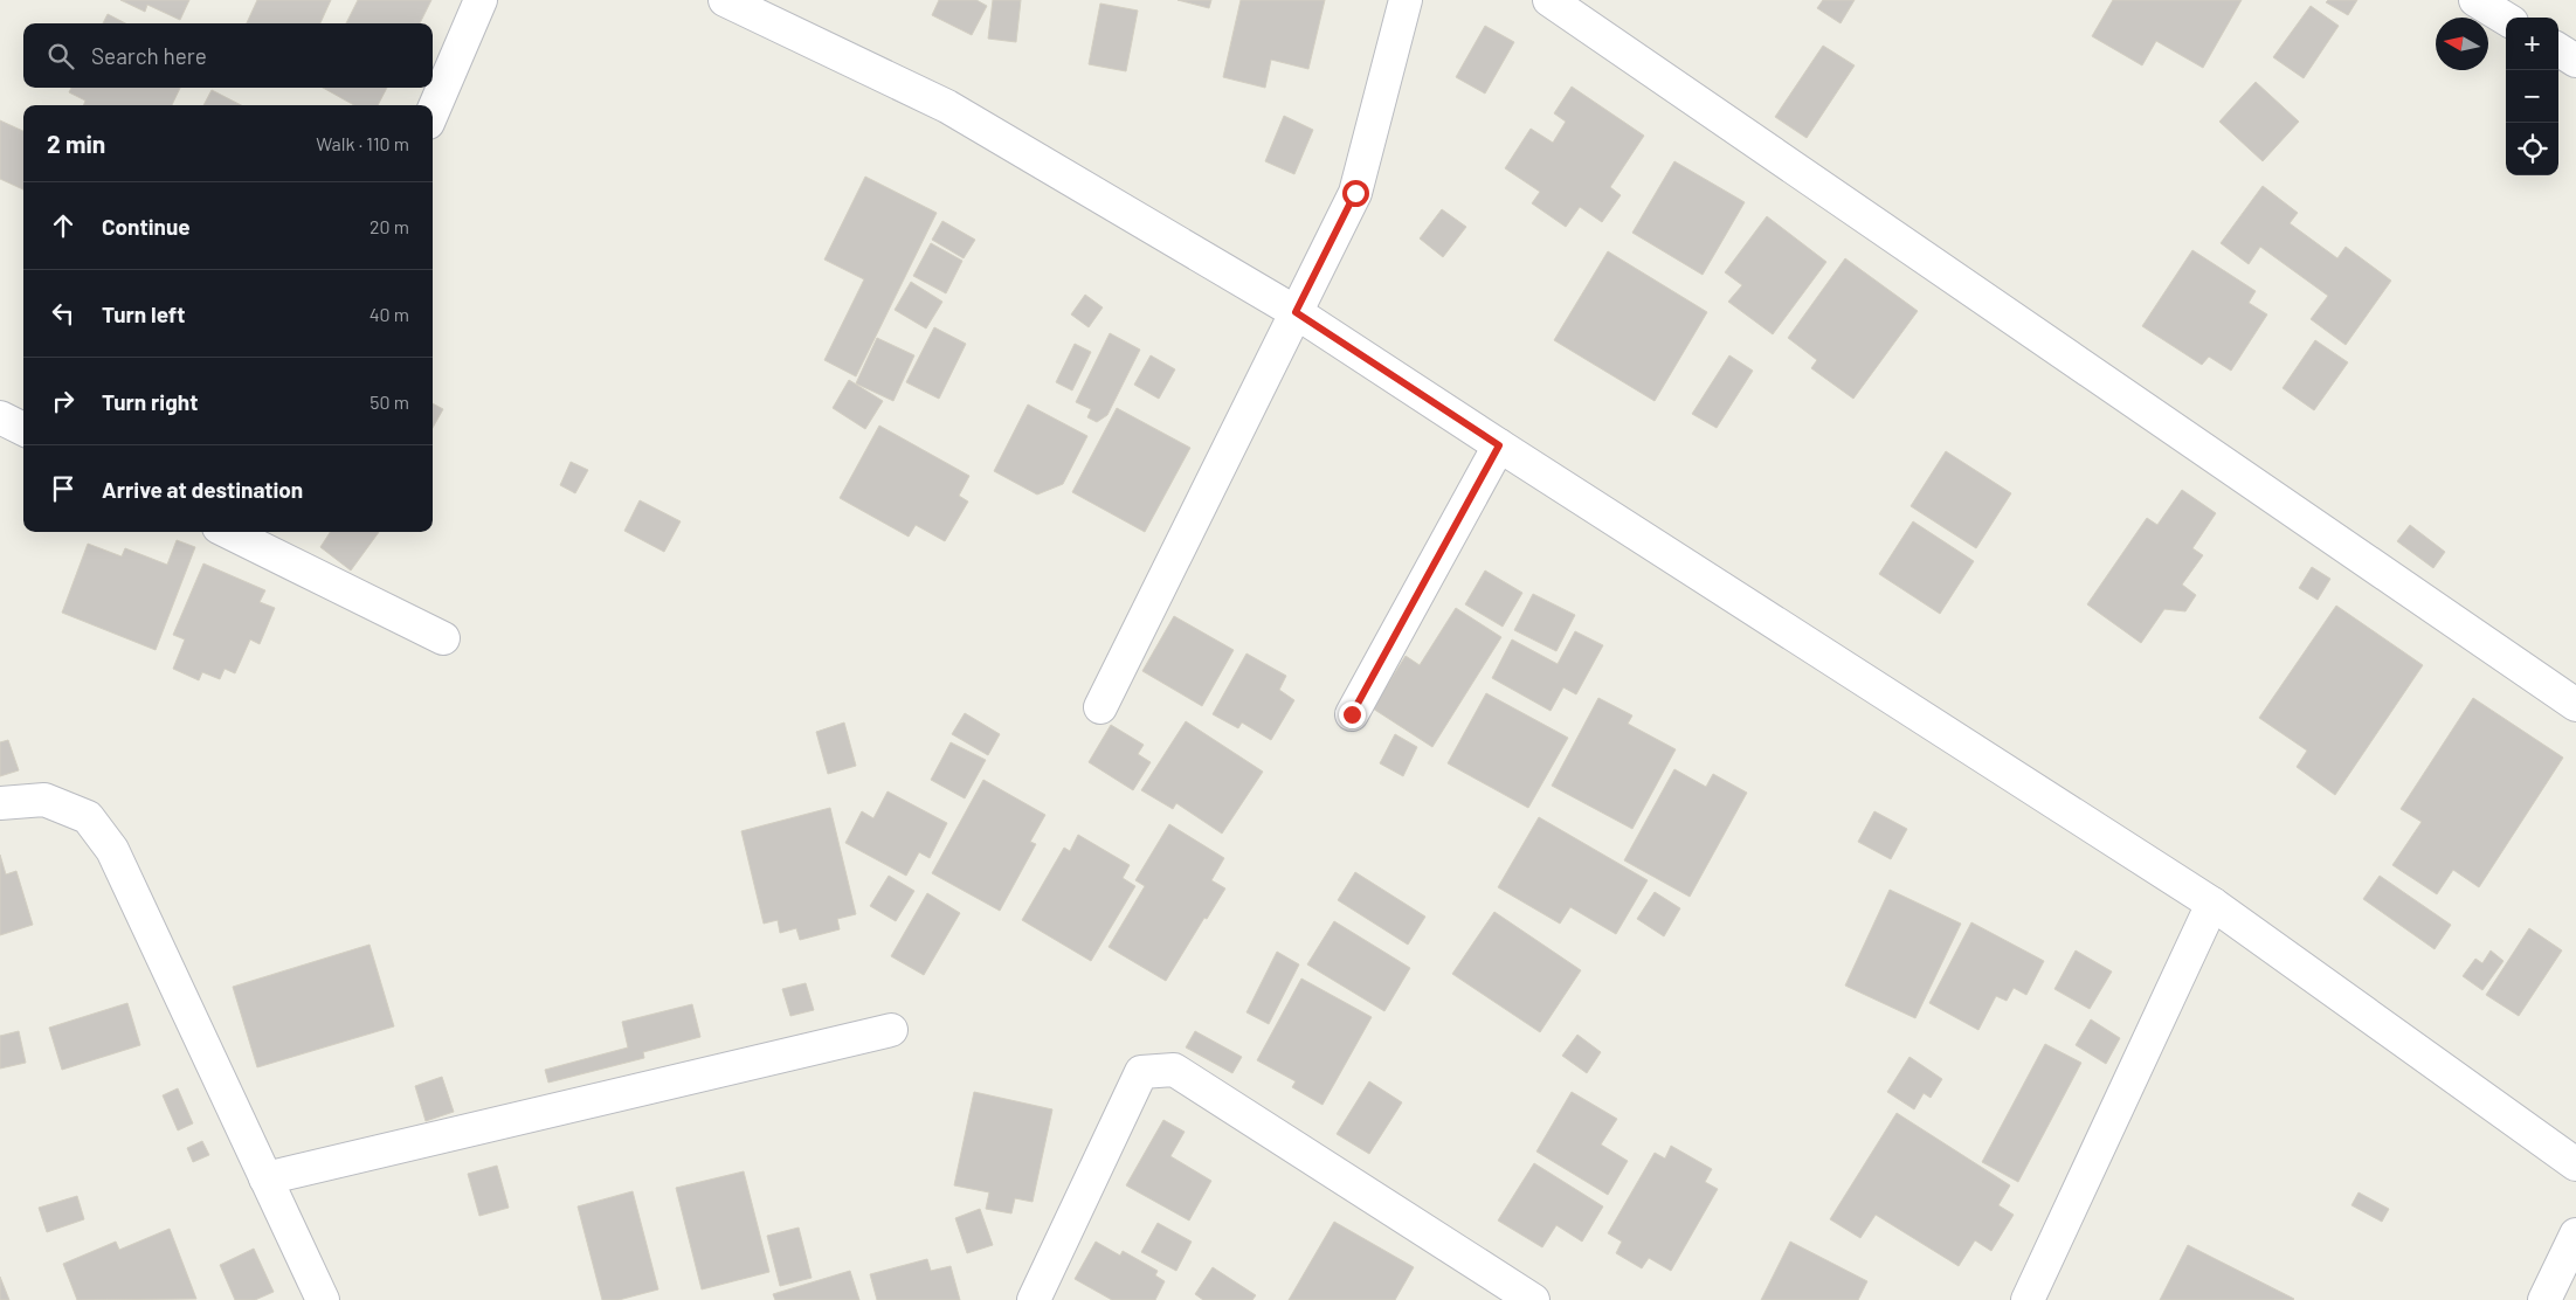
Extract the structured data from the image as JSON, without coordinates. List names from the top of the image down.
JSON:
{
  "north": "left",
  "page": {
    "map_buttons": ["+", "−"],
    "search": "Search here",
    "heading": ["2 min", "Walk · 110 m"],
    "list": [
      ["Continue", "20 m"],
      ["Turn left", "40 m"],
      ["Turn right", "50 m"],
      "Arrive at destination"
    ]
  }
}
